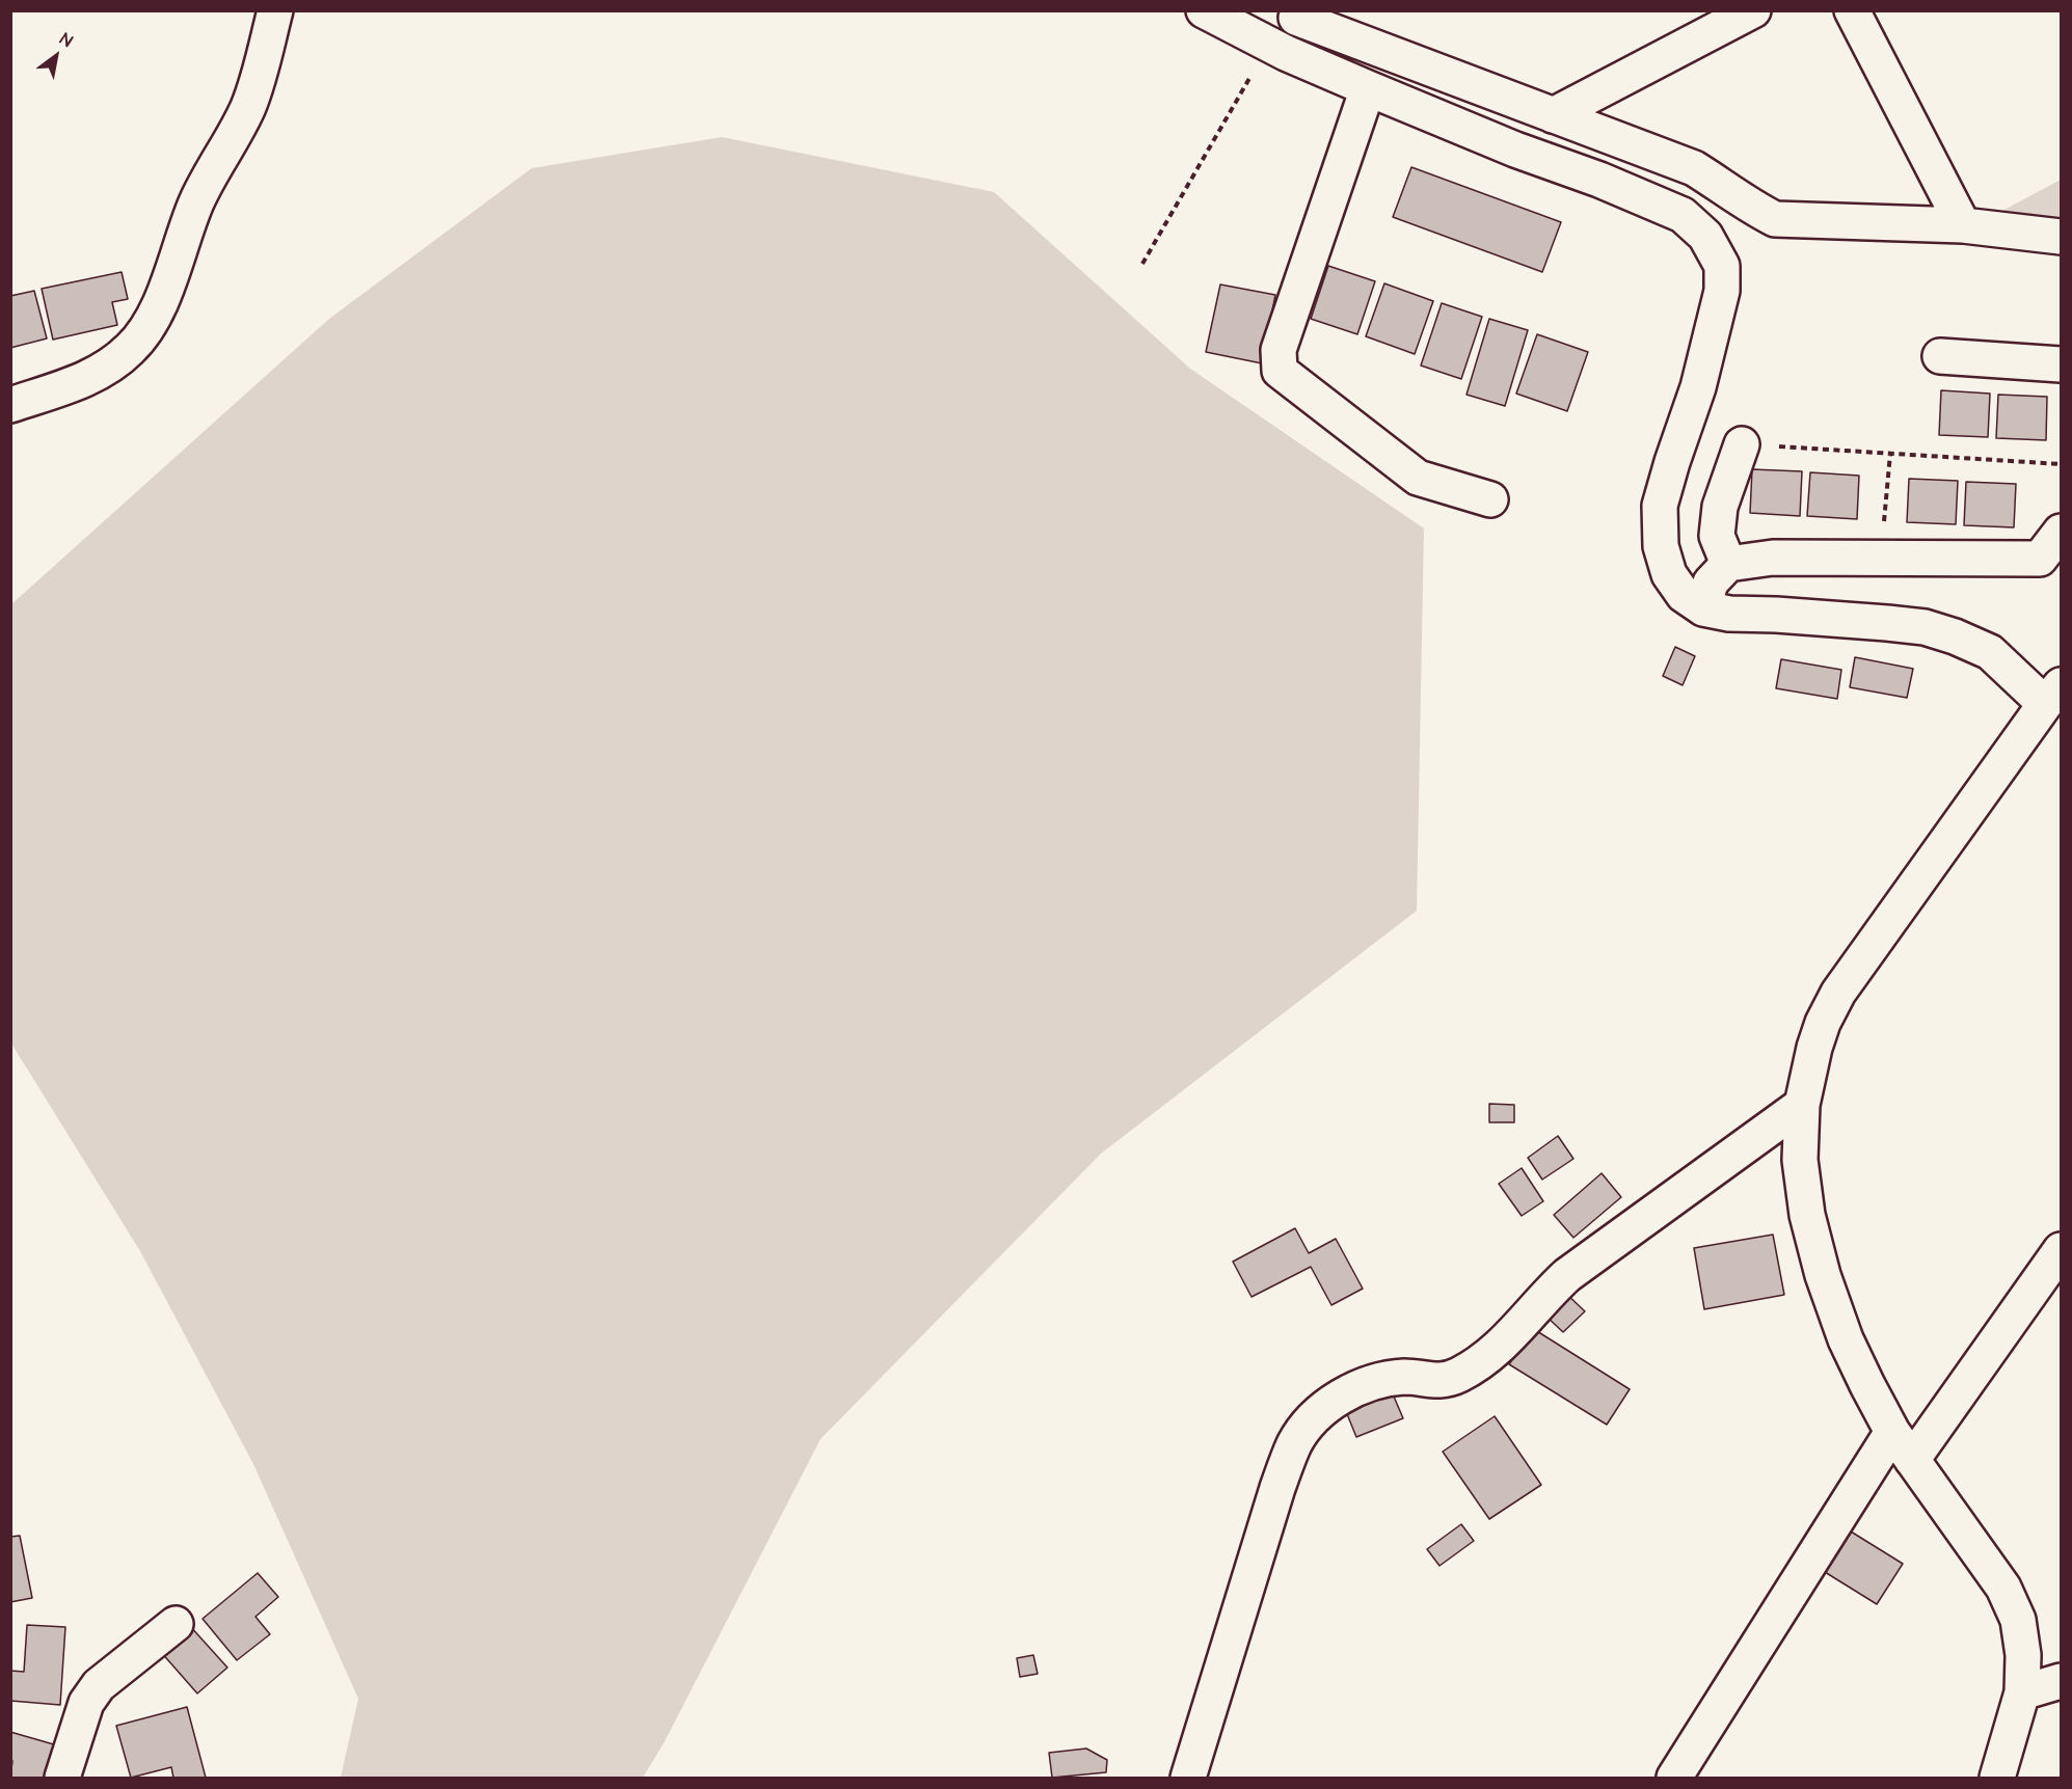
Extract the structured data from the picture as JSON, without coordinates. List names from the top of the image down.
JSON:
{
  "north": "top right"
}
